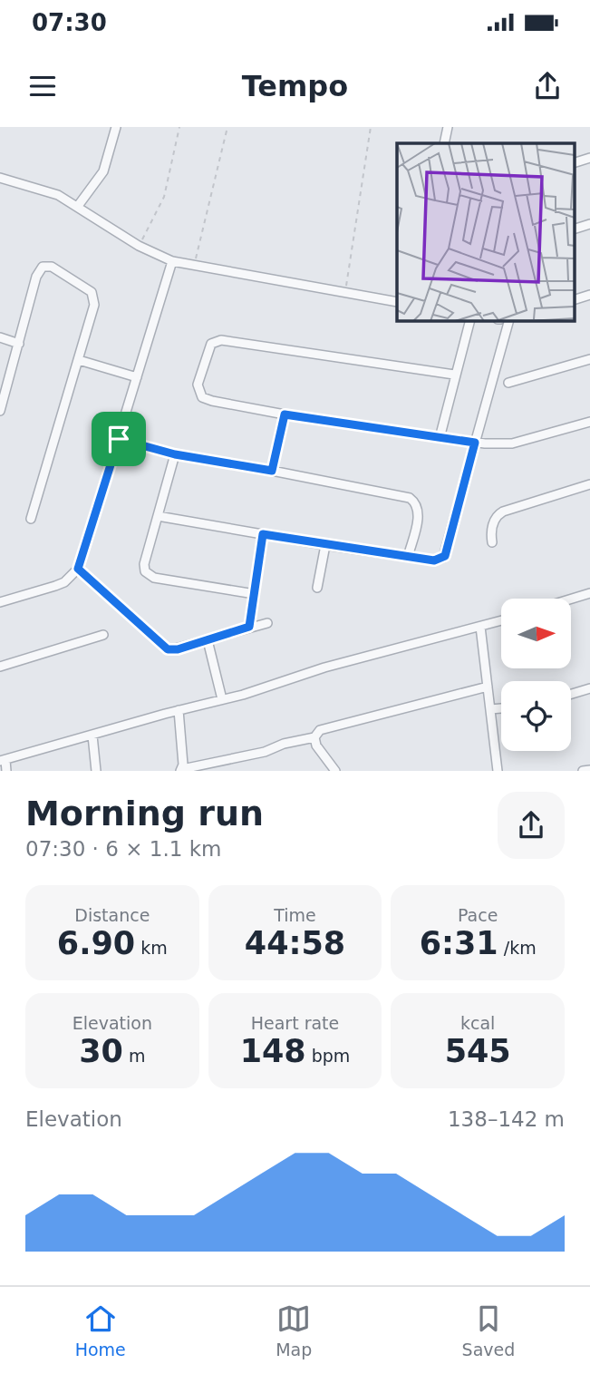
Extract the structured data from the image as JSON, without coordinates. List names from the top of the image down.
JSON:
{
  "north": "right",
  "page": {
    "status": "07:30",
    "header": "Tempo",
    "heading": ["Morning run", "07:30 · 6 × 1.1 km"],
    "stats": [
      ["Distance", "6.90 km"],
      ["Time", "44:58"],
      ["Pace", "6:31 /km"],
      ["Elevation", "30 m"],
      ["Heart rate", "148 bpm"],
      ["kcal", "545"]
    ],
    "chart": ["Elevation", "138–142 m"],
    "tabs": ["Home", "Map", "Saved"]
  }
}
